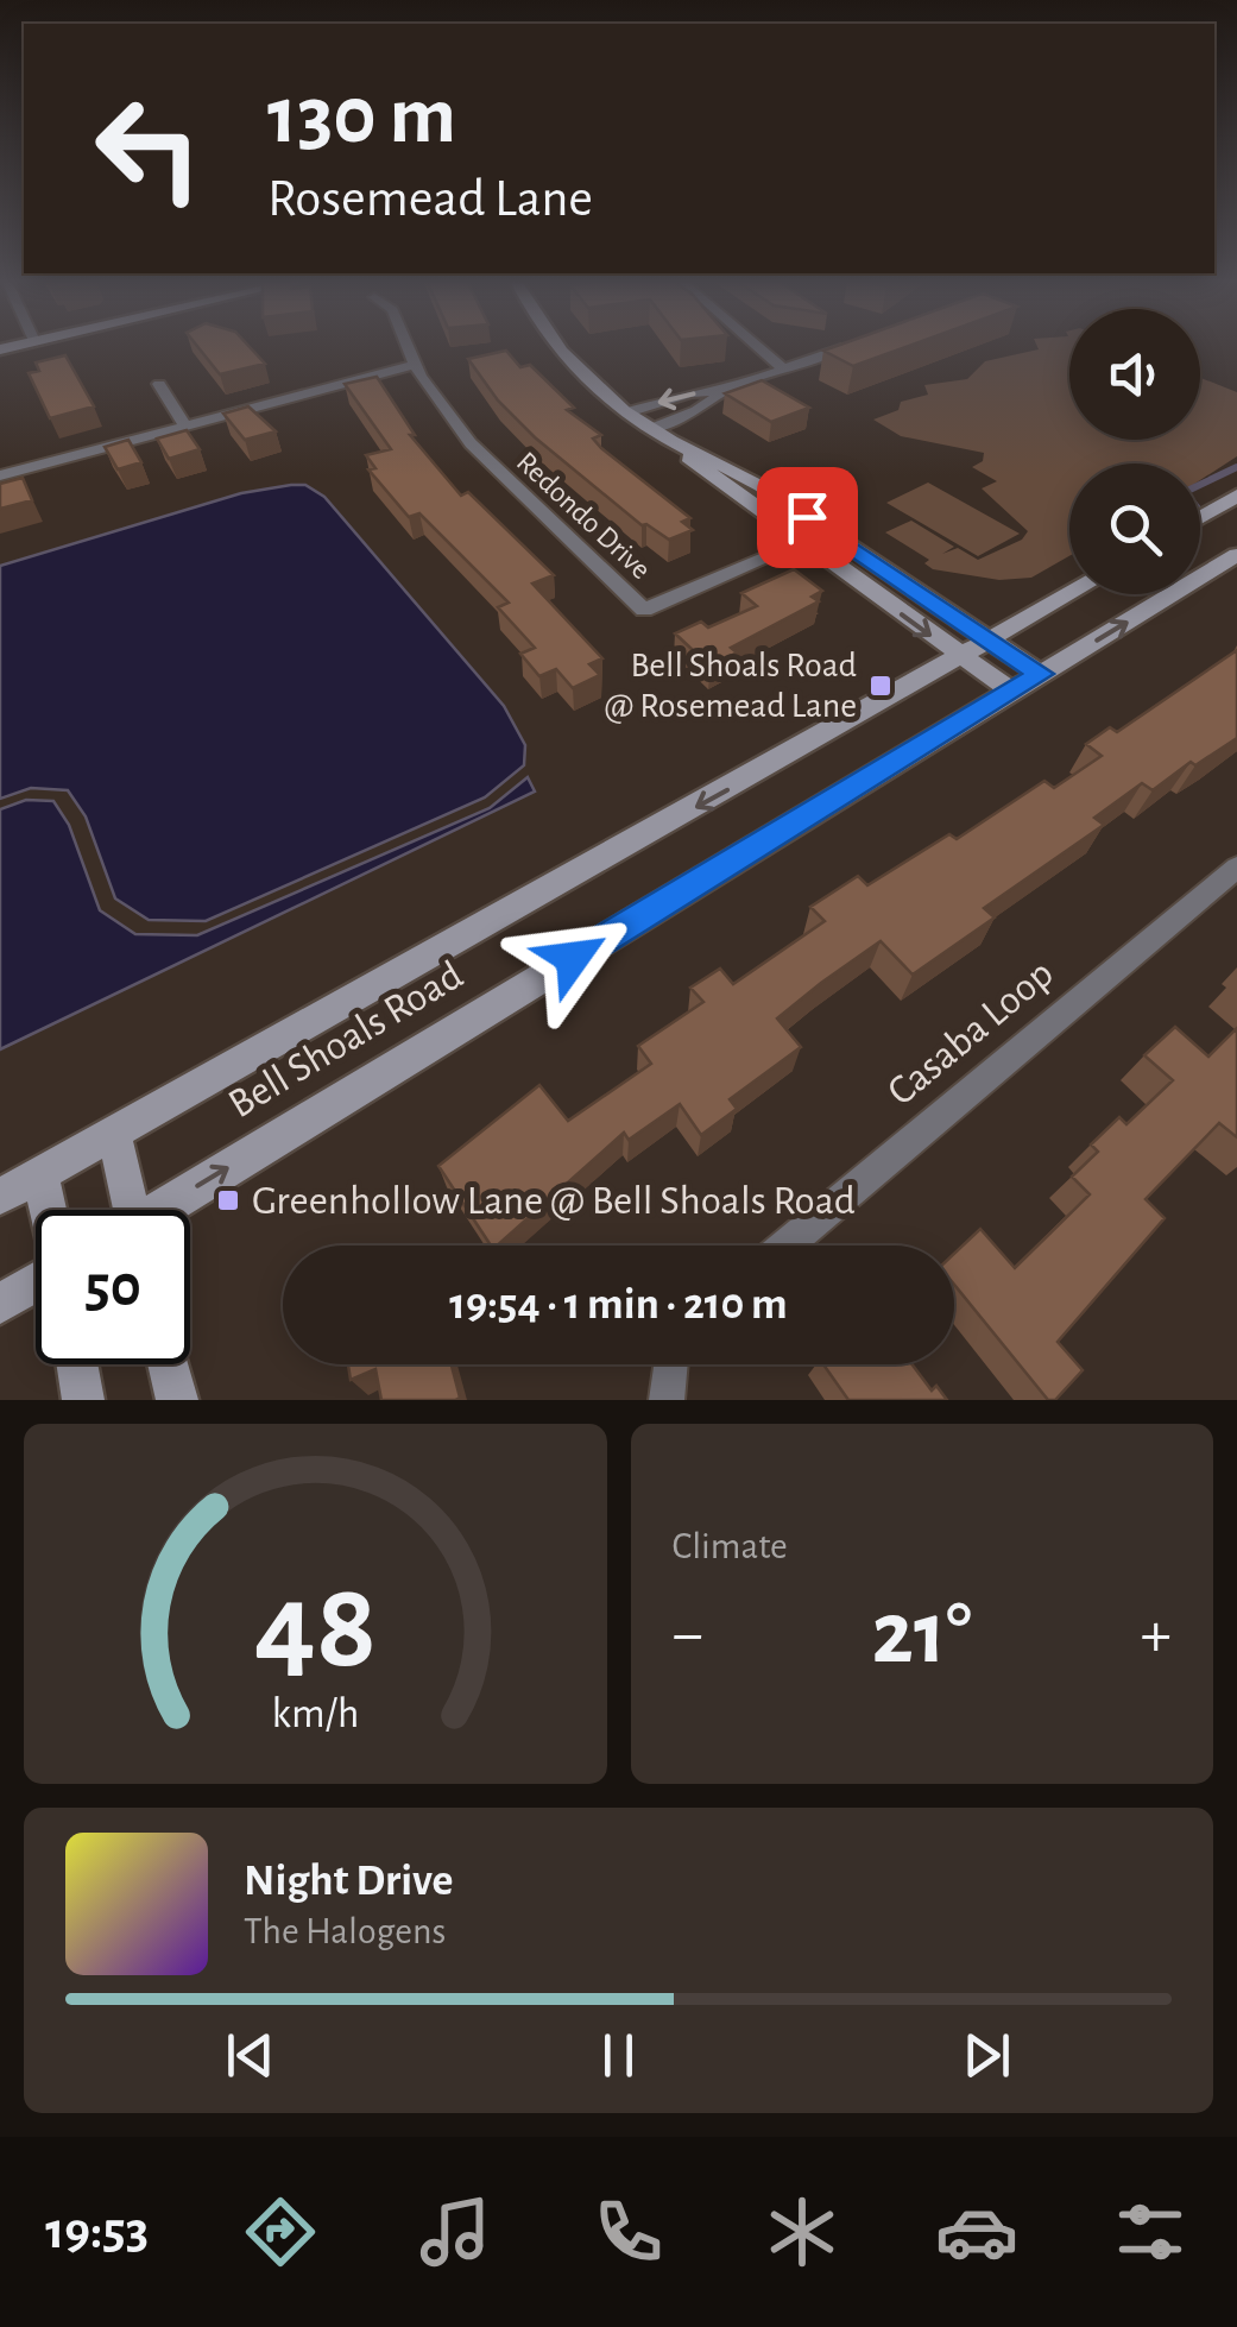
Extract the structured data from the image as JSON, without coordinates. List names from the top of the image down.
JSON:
{
  "streets": {
    "street": ["Redondo Drive", "Casaba Loop", "Bell Shoals Road"]
  },
  "places": {
    "transit": ["Bell Shoals Road @ Rosemead Lane", "Greenhollow Lane @ Bell Shoals Road"]
  },
  "page": {
    "turn": ["130 m", "Rosemead Lane"],
    "limit": "50",
    "trip": "19:54 · 1 min · 210 m",
    "tile": "Climate",
    "heat": ["−", "21°", "+"],
    "song": ["Night Drive", "The Halogens"],
    "tabs": "19:53",
    "gauge": ["48", "km/h"]
  }
}
